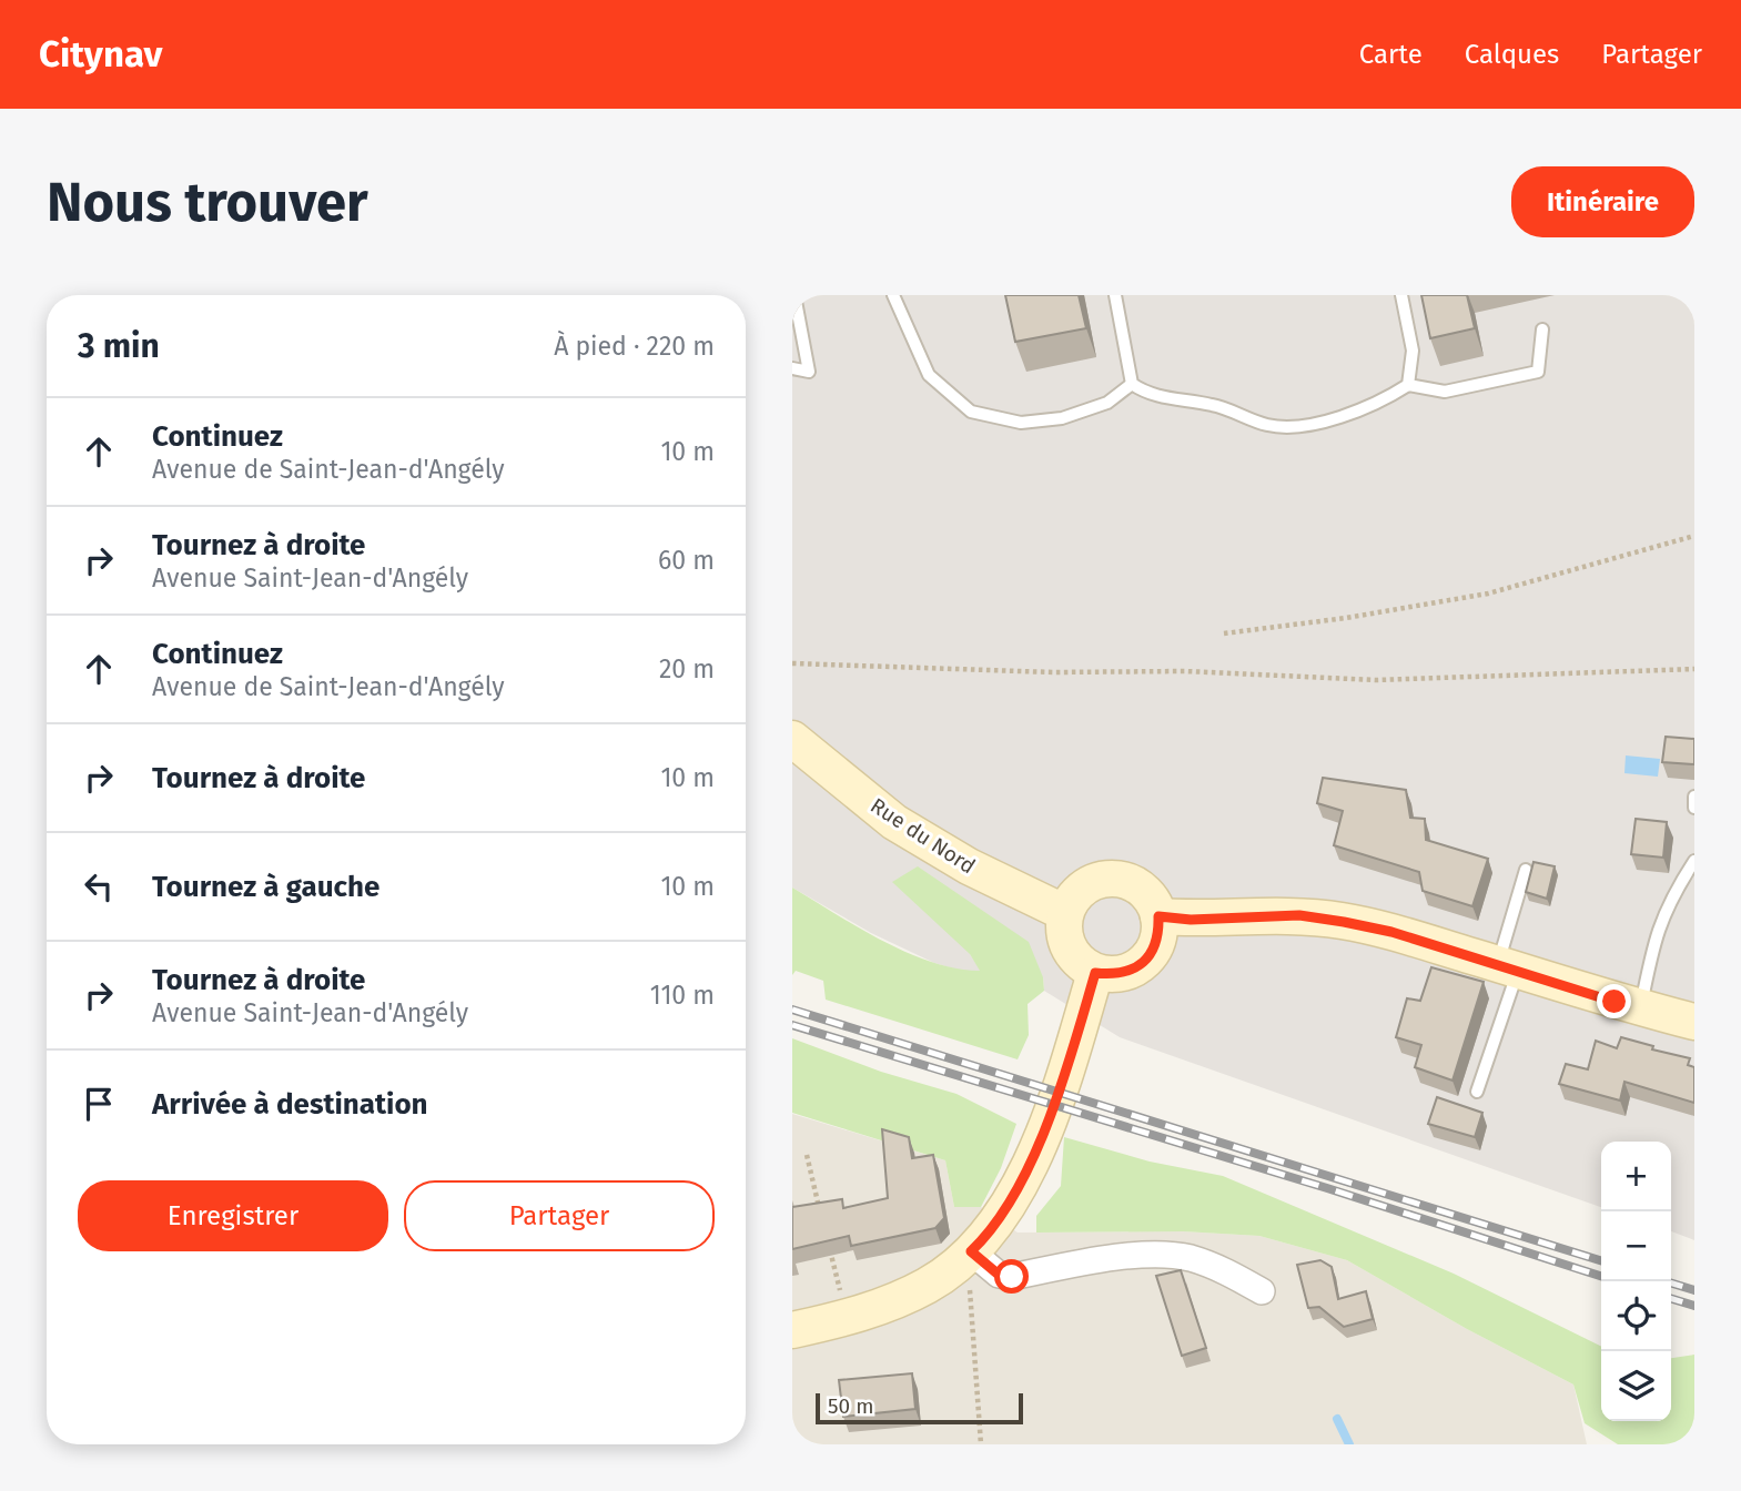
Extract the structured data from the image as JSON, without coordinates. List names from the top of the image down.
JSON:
{
  "streets": {
    "main road": ["Rue du Nord"]
  },
  "scale_bar": "50 m",
  "page": {
    "header": "Citynav",
    "nav": ["Carte", "Calques", "Partager"],
    "buttons": [
      "Itinéraire",
      ["Enregistrer", "Partager"]
    ],
    "title": "Nous trouver",
    "heading": ["3 min", "À pied · 220 m"],
    "list": [
      ["Continuez", "Avenue de Saint-Jean-d'Angély", "10 m"],
      ["Tournez à droite", "Avenue Saint-Jean-d'Angély", "60 m"],
      ["Continuez", "Avenue de Saint-Jean-d'Angély", "20 m"],
      ["Tournez à droite", "10 m"],
      ["Tournez à gauche", "10 m"],
      ["Tournez à droite", "Avenue Saint-Jean-d'Angély", "110 m"],
      "Arrivée à destination"
    ],
    "map_buttons": ["+", "−"],
    "scale": "50 m"
  }
}
